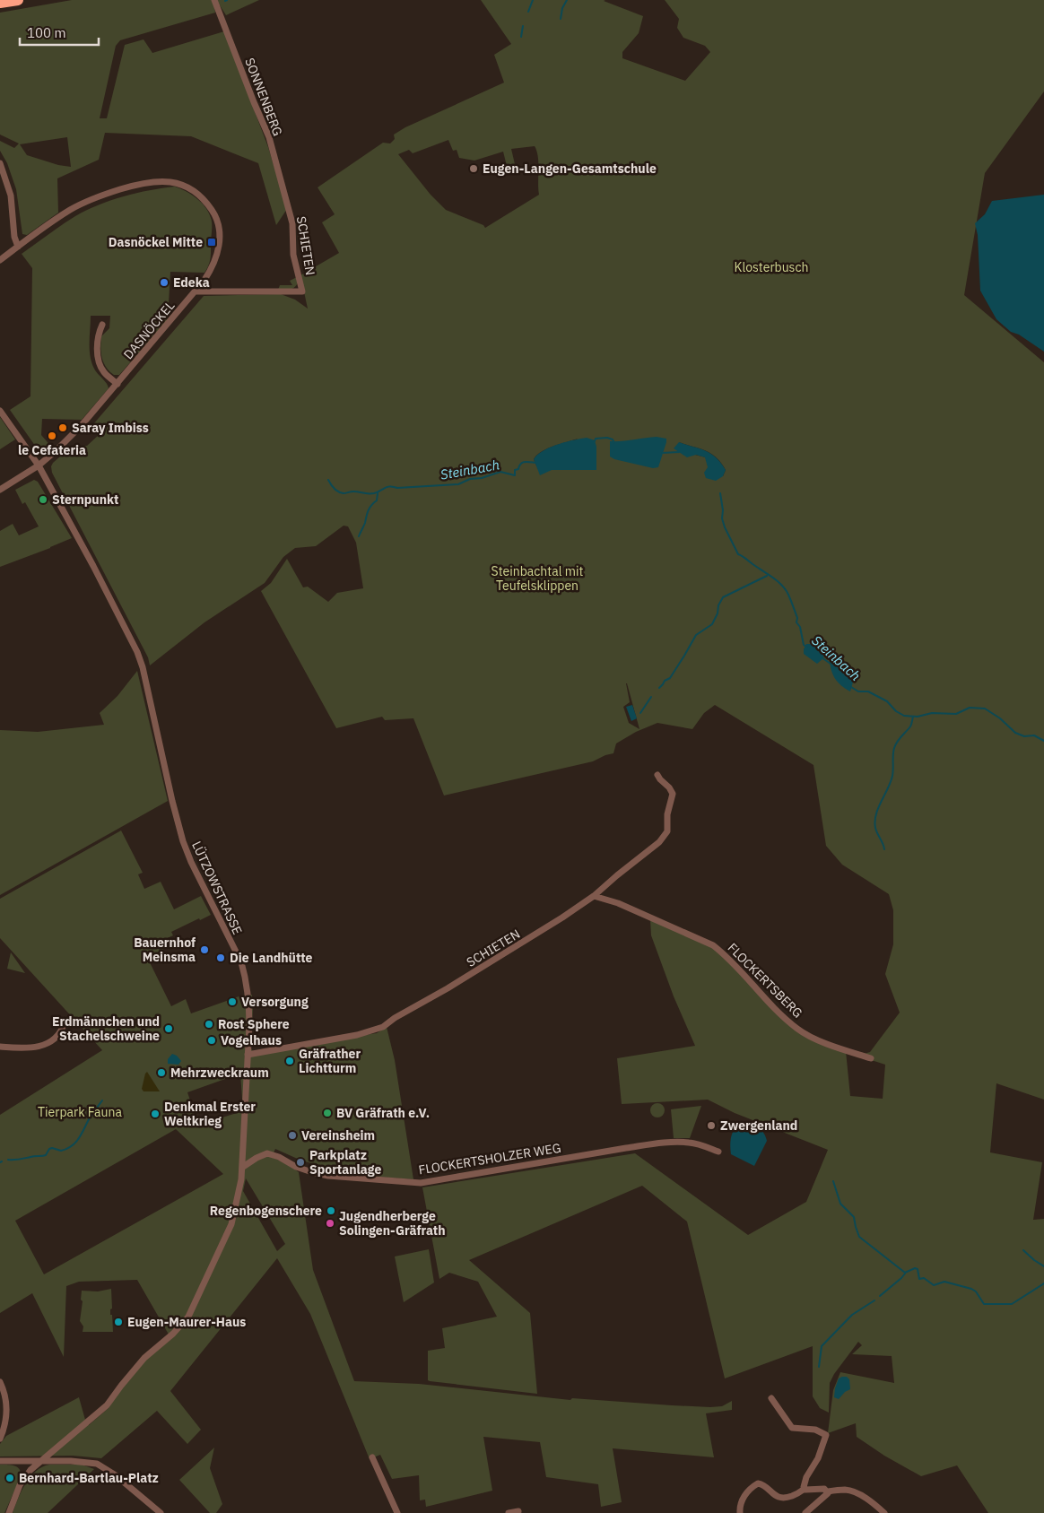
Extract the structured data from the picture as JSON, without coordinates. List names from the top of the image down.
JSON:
{
  "streets": {
    "street": [
      "SONNENBERG",
      "SCHIETEN",
      "DASNÖCKEL",
      "LÜTZOWSTRASSE",
      "FLOCKERTSBERG",
      "FLOCKERTSHOLZER WEG"
    ]
  },
  "crossings": [
    ["SONNENBERG", "SCHIETEN"],
    ["SCHIETEN", "DASNÖCKEL"],
    ["SCHIETEN", "LÜTZOWSTRASSE"],
    ["SCHIETEN", "FLOCKERTSBERG"],
    ["DASNÖCKEL", "LÜTZOWSTRASSE"],
    ["LÜTZOWSTRASSE", "FLOCKERTSHOLZER WEG"]
  ],
  "water": ["Steinbach"],
  "parks": ["Klosterbusch", "Steinbachtal mit Teufelsklippen", "Tierpark Fauna"],
  "places": {
    "other": [
      "Eugen-Langen-Gesamtschule",
      "Edeka",
      "Saray Imbiss",
      "le Cefateria",
      "Sternpunkt",
      "Bauernhof Meinsma",
      "Die Landhütte",
      "Versorgung",
      "Rost Sphere",
      "Erdmännchen und Stachelschweine",
      "Vogelhaus",
      "Gräfrather Lichtturm",
      "Mehrzweckraum",
      "BV Gräfrath e.V.",
      "Denkmal Erster Weltkrieg",
      "Zwergenland",
      "Vereinsheim",
      "Parkplatz Sportanlage",
      "Regenbogenschere",
      "Jugendherberge Solingen-Gräfrath",
      "Eugen-Maurer-Haus",
      "Bernhard-Bartlau-Platz"
    ],
    "transit": ["Dasnöckel Mitte"]
  },
  "scale_bar": "100 m"
}
